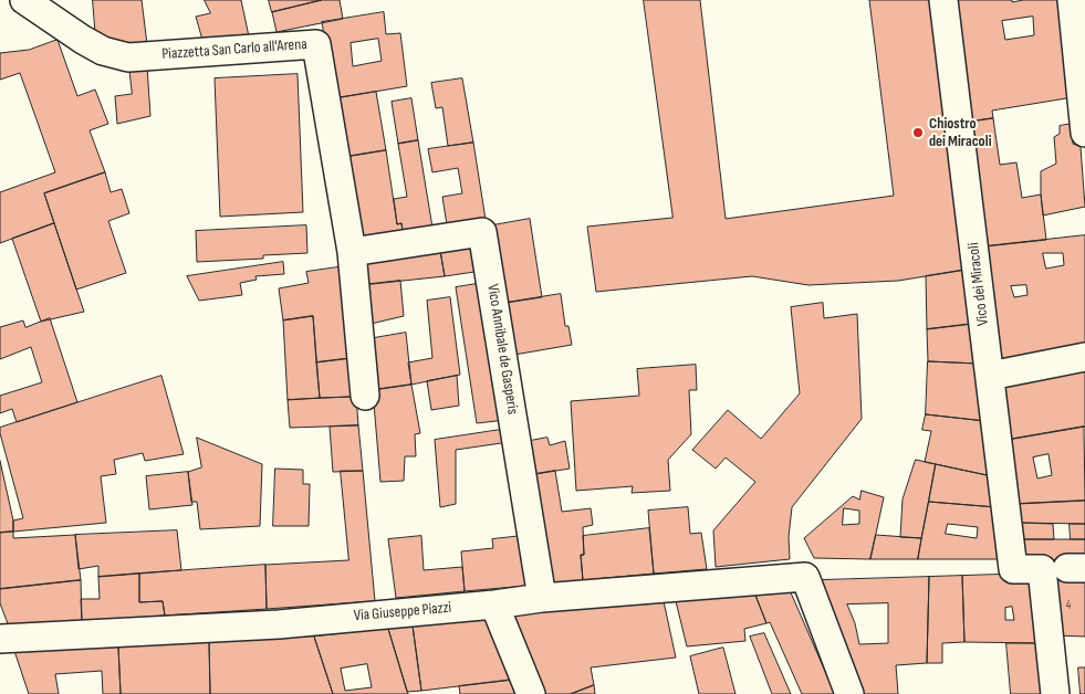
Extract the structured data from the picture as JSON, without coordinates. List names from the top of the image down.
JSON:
{
  "streets": {
    "street": [
      "Piazzetta San Carlo all'Arena",
      "Vico dei Miracoli",
      "Vico Annibale de Gasperis",
      "Via Giuseppe Piazzi"
    ]
  },
  "crossings": [
    ["Piazzetta San Carlo all'Arena", "Vico Annibale de Gasperis"],
    ["Vico Annibale de Gasperis", "Via Giuseppe Piazzi"]
  ],
  "places": ["Chiostro dei Miracoli"],
  "house_numbers": ["4"]
}
